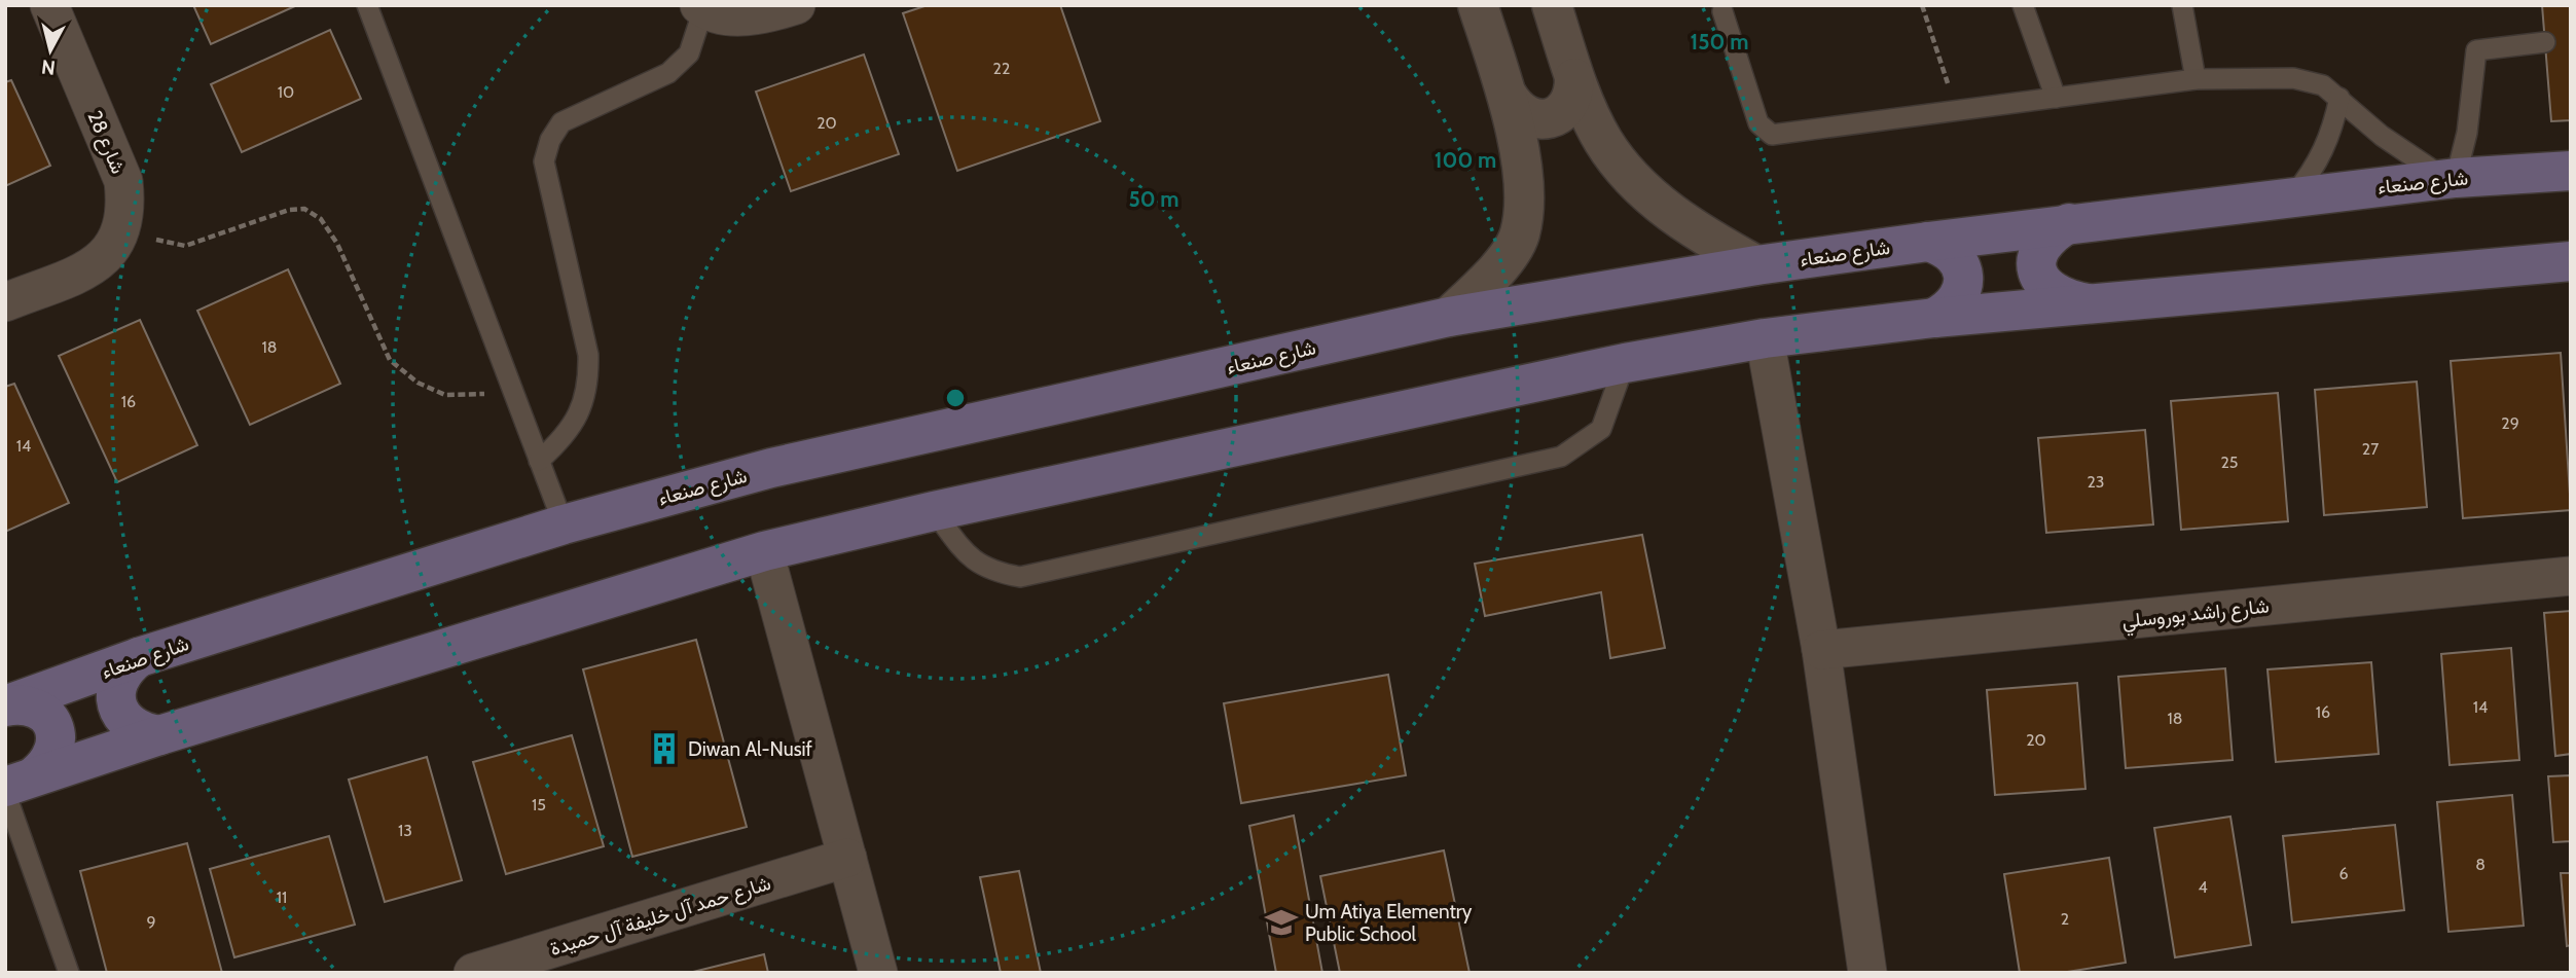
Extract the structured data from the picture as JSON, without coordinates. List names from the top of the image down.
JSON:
{
  "streets": {
    "main road": ["شارع صنعاء"],
    "street": ["شارع 28", "شارع راشد بوروسلي", "شارع حمد آل خليفة آل حميدة"]
  },
  "places": {
    "building": ["Diwan Al-Nusif"],
    "school or university": ["Um Atiya Elementry Public School"]
  },
  "house_numbers": [
    "22",
    "10",
    "20",
    "18",
    "16",
    "29",
    "14",
    "27",
    "25",
    "23",
    "14",
    "16",
    "18",
    "20",
    "15",
    "13",
    "8",
    "6",
    "4",
    "11",
    "2",
    "9"
  ],
  "north": "bottom",
  "rings": ["150 m", "100 m", "50 m"]
}
